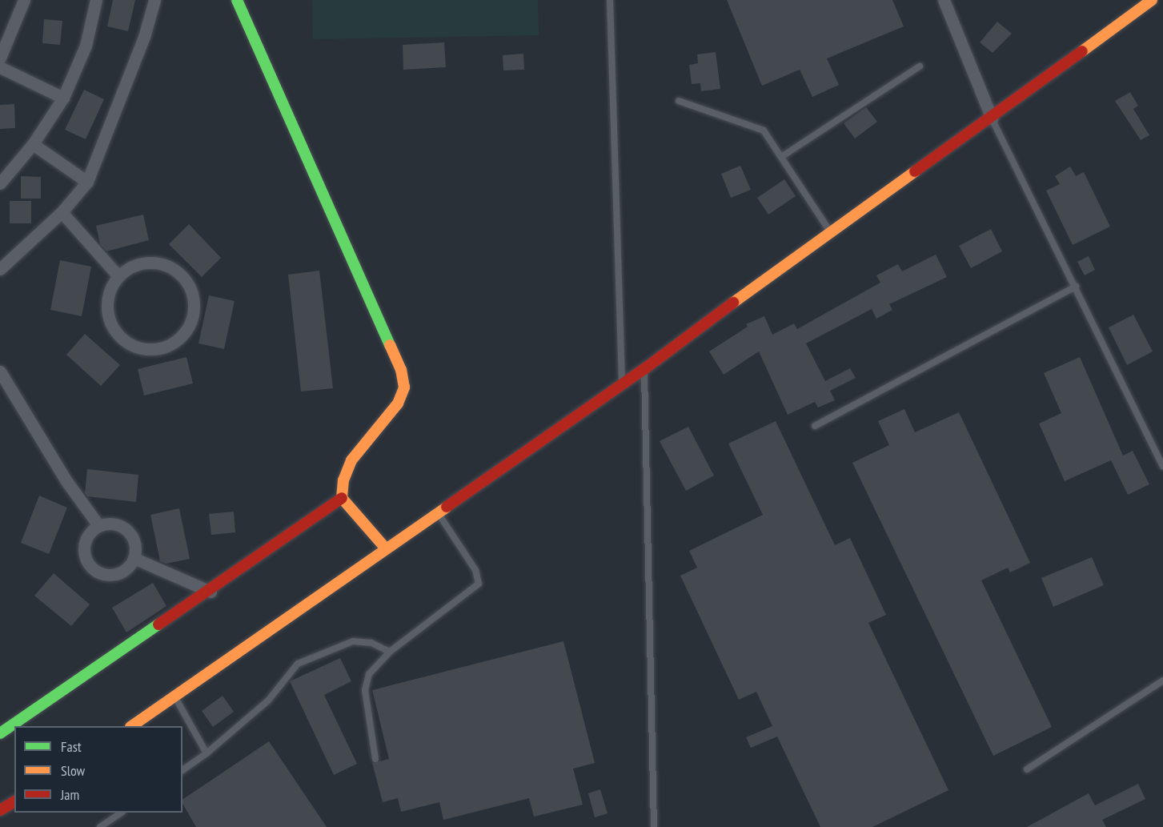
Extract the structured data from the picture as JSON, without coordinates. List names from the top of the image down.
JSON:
{
  "legend": ["Fast", "Slow", "Jam"]
}
